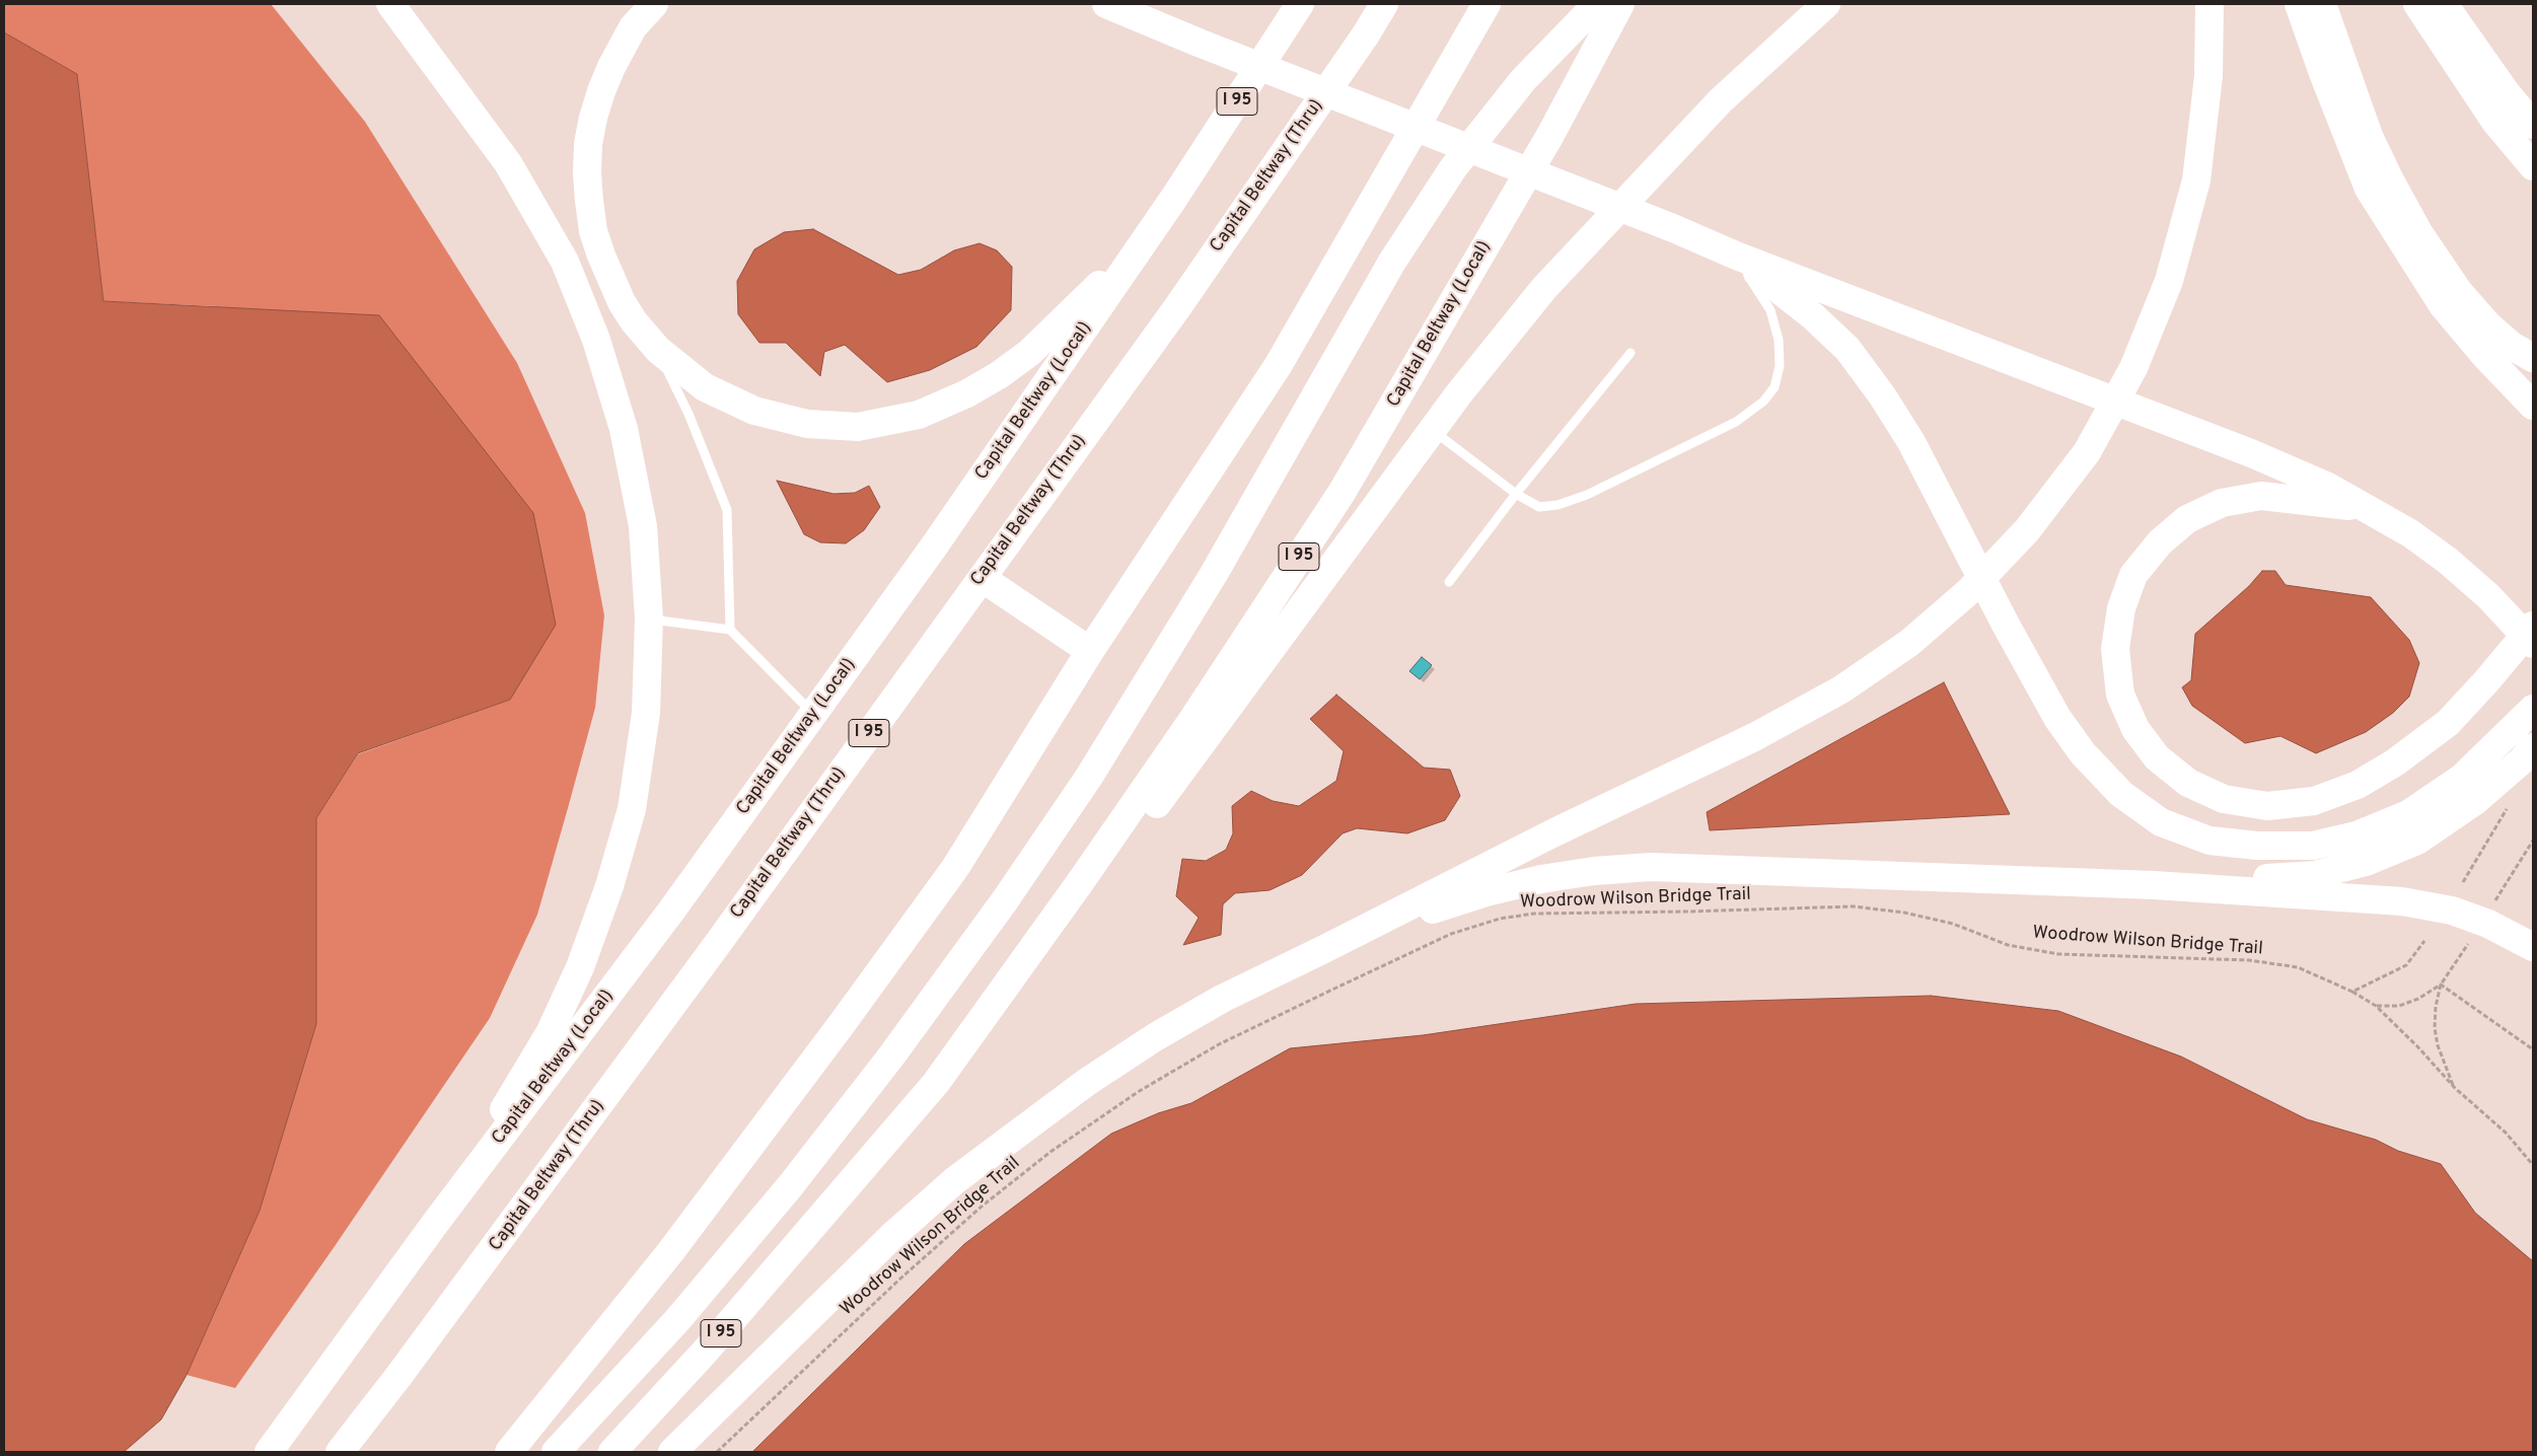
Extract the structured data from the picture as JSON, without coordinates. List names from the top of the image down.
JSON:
{
  "streets": {
    "highway": ["I 95", "Capital Beltway (Thru)", "Capital Beltway (Local)"],
    "path": ["Woodrow Wilson Bridge Trail"]
  }
}
